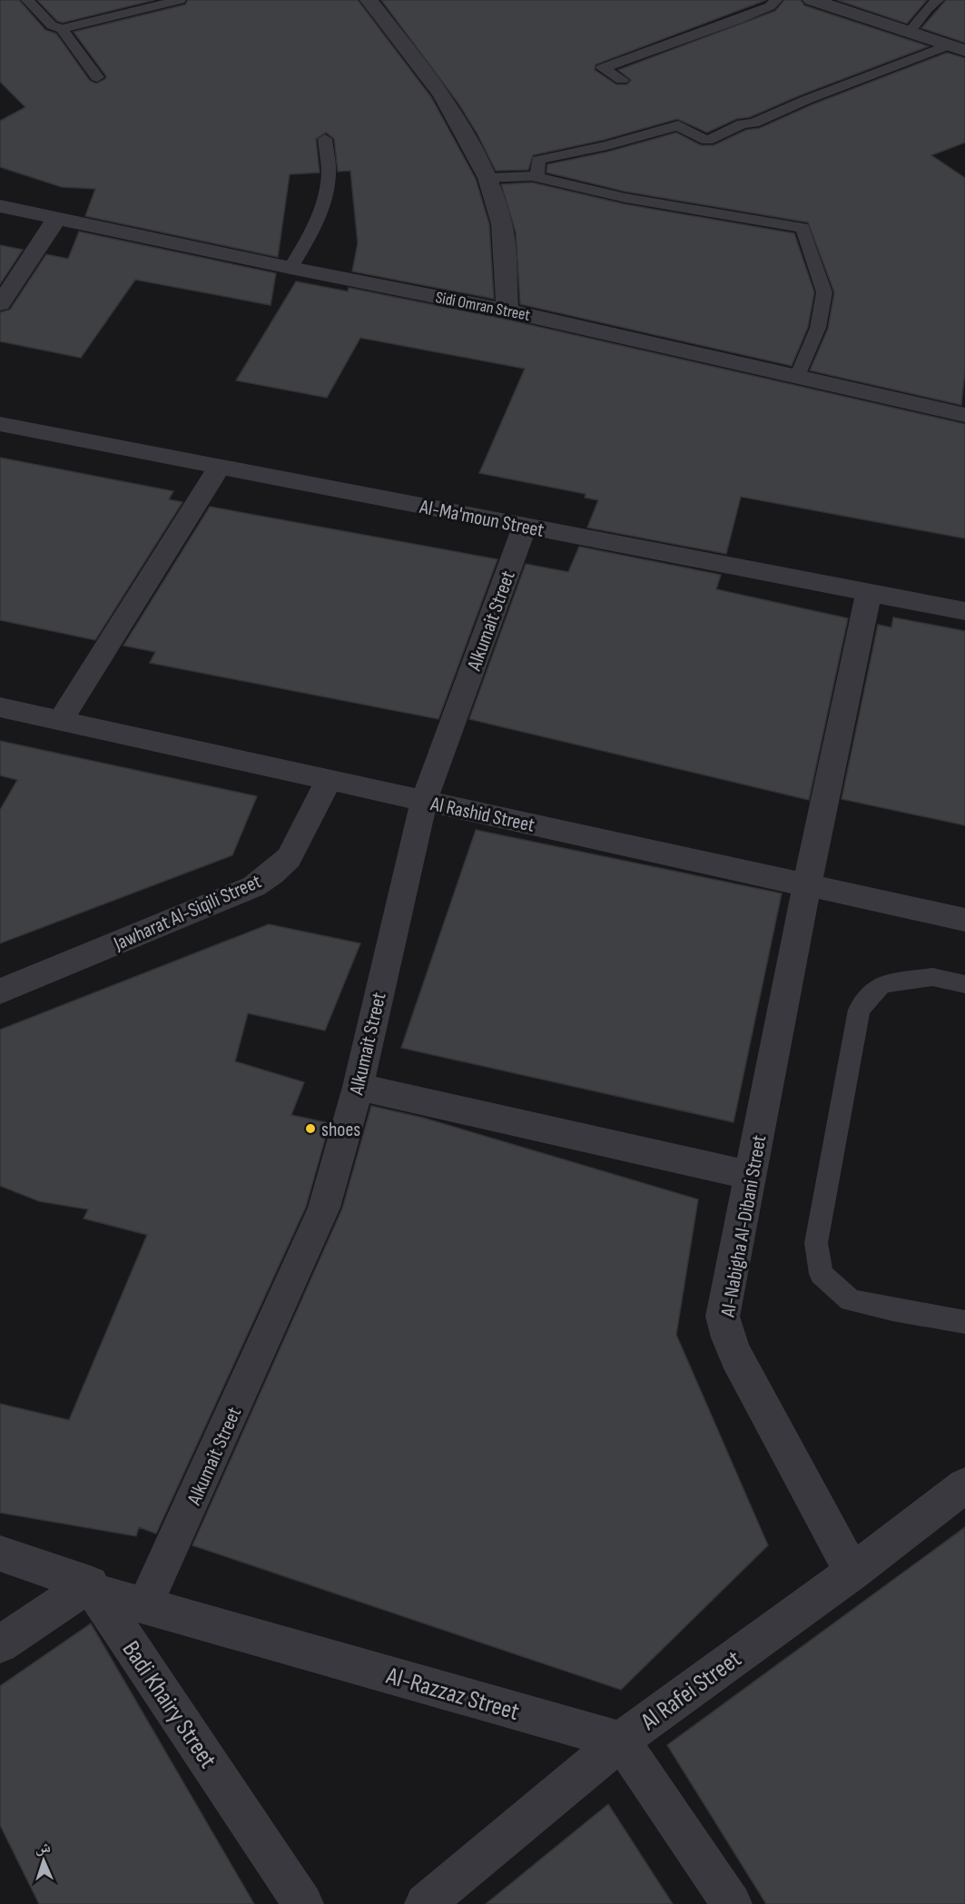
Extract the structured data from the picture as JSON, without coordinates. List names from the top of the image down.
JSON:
{
  "streets": {
    "street": [
      "Sidi Omran Street",
      "Al-Ma'moun Street",
      "Alkumait Street",
      "Al Rashid Street",
      "Jawharat Al-Siqili Street",
      "Al-Nabigha Al-Dibani Street",
      "Al Rafei Street",
      "Al-Razzaz Street",
      "Badi Khairy Street"
    ]
  },
  "crossings": [
    ["Al-Ma'moun Street", "Alkumait Street"],
    ["Al-Ma'moun Street", "Al-Nabigha Al-Dibani Street"],
    ["Alkumait Street", "Al Rashid Street"],
    ["Alkumait Street", "Al-Razzaz Street"],
    ["Al Rashid Street", "Jawharat Al-Siqili Street"],
    ["Al Rashid Street", "Al-Nabigha Al-Dibani Street"],
    ["Al-Nabigha Al-Dibani Street", "Al Rafei Street"],
    ["Al Rafei Street", "Al-Razzaz Street"],
    ["Al-Razzaz Street", "Badi Khairy Street"]
  ],
  "places": ["shoes"],
  "north": "top"
}
